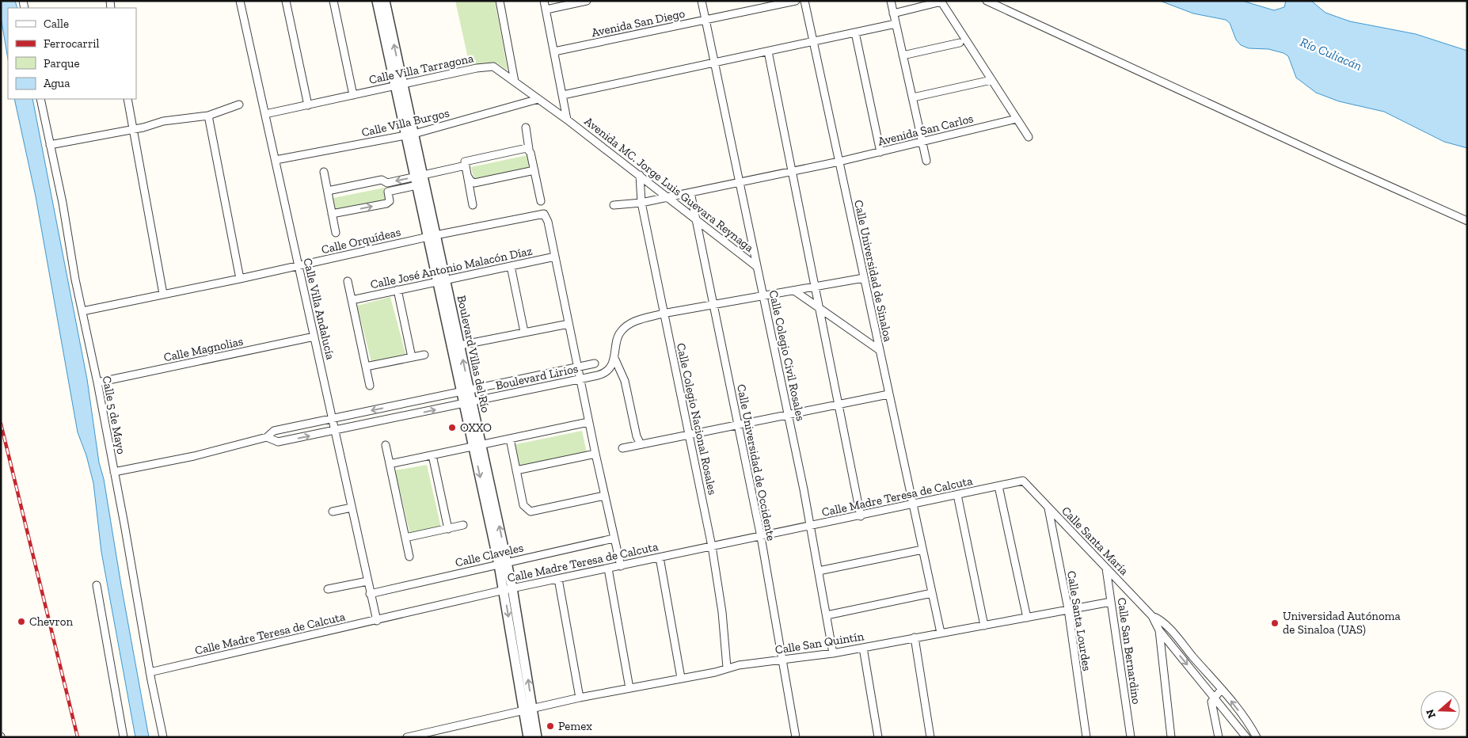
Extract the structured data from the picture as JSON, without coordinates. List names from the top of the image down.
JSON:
{
  "streets": {
    "street": [
      "Avenida San Diego",
      "Calle Villa Tarragona",
      "Calle Villa Burgos",
      "Avenida San Carlos",
      "Avenida MC. Jorge Luis Guevara Reynaga",
      "Calle Orquídeas",
      "Calle José Antonio Malacón Díaz",
      "Calle Universidad de Sinaloa",
      "Calle Villa Andalucía",
      "Calle Magnolias",
      "Boulevard Villas del Río",
      "Calle Colegio Civil Rosales",
      "Boulevard Lirios",
      "Calle 5 de Mayo",
      "Calle Colegio Nacional Rosales",
      "Calle Universidad de Occidente",
      "Calle Madre Teresa de Calcuta",
      "Calle Santa María",
      "Calle Claveles",
      "Calle Santa Lourdes",
      "Calle San Quintín",
      "Calle San Bernardino"
    ]
  },
  "crossings": [
    ["Avenida San Diego", "Calle Colegio Civil Rosales"],
    ["Calle Villa Tarragona", "Calle Villa Burgos"],
    ["Calle Villa Tarragona", "Avenida MC. Jorge Luis Guevara Reynaga"],
    ["Calle Villa Tarragona", "Calle Villa Andalucía"],
    ["Calle Villa Tarragona", "Boulevard Villas del Río"],
    ["Calle Villa Burgos", "Calle Villa Andalucía"],
    ["Calle Villa Burgos", "Boulevard Villas del Río"],
    ["Avenida San Carlos", "Avenida MC. Jorge Luis Guevara Reynaga"],
    ["Avenida San Carlos", "Calle Universidad de Sinaloa"],
    ["Avenida San Carlos", "Calle Colegio Civil Rosales"],
    ["Avenida San Carlos", "Calle Colegio Nacional Rosales"],
    ["Avenida San Carlos", "Calle Universidad de Occidente"],
    ["Avenida MC. Jorge Luis Guevara Reynaga", "Calle Colegio Civil Rosales"],
    ["Avenida MC. Jorge Luis Guevara Reynaga", "Calle Colegio Nacional Rosales"],
    ["Avenida MC. Jorge Luis Guevara Reynaga", "Calle Universidad de Occidente"],
    ["Calle Orquídeas", "Calle José Antonio Malacón Díaz"],
    ["Calle Orquídeas", "Calle Villa Andalucía"],
    ["Calle Orquídeas", "Boulevard Villas del Río"],
    ["Calle Orquídeas", "Calle 5 de Mayo"],
    ["Calle José Antonio Malacón Díaz", "Boulevard Villas del Río"],
    ["Calle Universidad de Sinaloa", "Boulevard Lirios"],
    ["Calle Universidad de Sinaloa", "Calle Madre Teresa de Calcuta"],
    ["Calle Universidad de Sinaloa", "Calle San Quintín"],
    ["Calle Villa Andalucía", "Calle Magnolias"],
    ["Calle Villa Andalucía", "Boulevard Lirios"],
    ["Calle Villa Andalucía", "Calle Madre Teresa de Calcuta"],
    ["Calle Villa Andalucía", "Calle Claveles"],
    ["Calle Magnolias", "Calle 5 de Mayo"],
    ["Boulevard Villas del Río", "Boulevard Lirios"],
    ["Boulevard Villas del Río", "Calle Madre Teresa de Calcuta"],
    ["Boulevard Villas del Río", "Calle Claveles"],
    ["Boulevard Villas del Río", "Calle San Quintín"],
    ["Calle Colegio Civil Rosales", "Boulevard Lirios"],
    ["Calle Colegio Civil Rosales", "Calle Madre Teresa de Calcuta"],
    ["Calle Colegio Civil Rosales", "Calle San Quintín"],
    ["Boulevard Lirios", "Calle 5 de Mayo"],
    ["Boulevard Lirios", "Calle Colegio Nacional Rosales"],
    ["Boulevard Lirios", "Calle Universidad de Occidente"],
    ["Calle 5 de Mayo", "Calle Madre Teresa de Calcuta"],
    ["Calle Colegio Nacional Rosales", "Calle Madre Teresa de Calcuta"],
    ["Calle Colegio Nacional Rosales", "Calle San Quintín"],
    ["Calle Universidad de Occidente", "Calle Madre Teresa de Calcuta"],
    ["Calle Universidad de Occidente", "Calle San Quintín"],
    ["Calle Madre Teresa de Calcuta", "Calle Santa María"],
    ["Calle Santa María", "Calle Santa Lourdes"],
    ["Calle Santa María", "Calle San Bernardino"],
    ["Calle Santa Lourdes", "Calle San Quintín"],
    ["Calle San Quintín", "Calle San Bernardino"]
  ],
  "water": ["Río Culiacán"],
  "places": [
    "OXXO",
    "Chevron",
    "Universidad Autónoma de Sinaloa (UAS)",
    "Pemex"
  ],
  "legend": [
    "Calle",
    "Ferrocarril",
    "Parque",
    "Agua"
  ],
  "north": "left"
}
